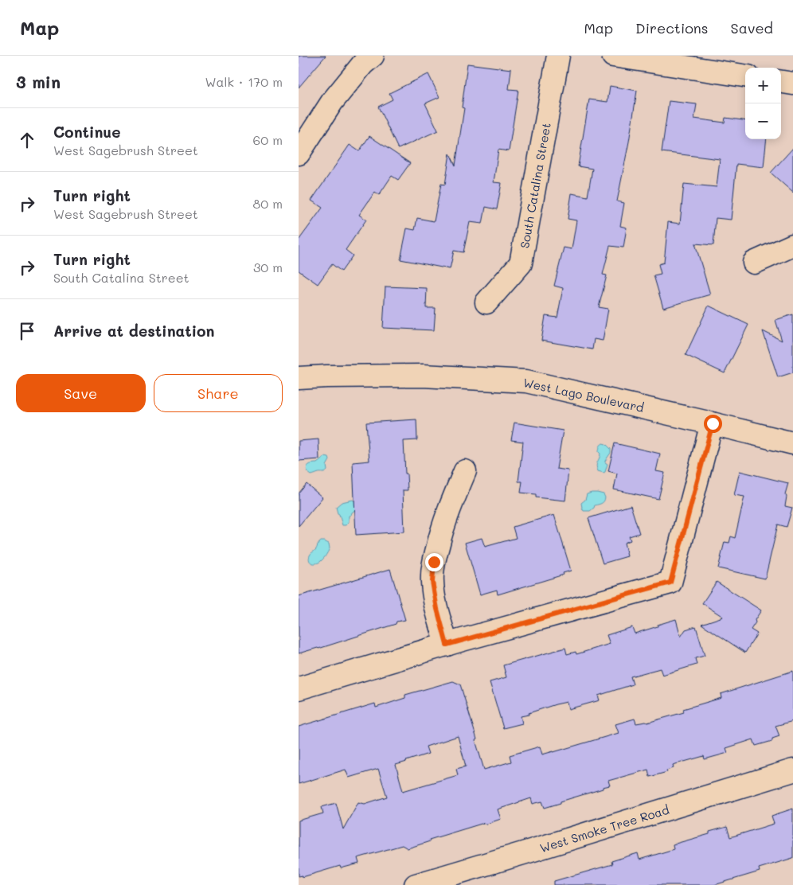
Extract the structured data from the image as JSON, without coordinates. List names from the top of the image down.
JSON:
{
  "streets": {
    "street": ["South Catalina Street", "West Lago Boulevard", "West Smoke Tree Road"]
  },
  "page": {
    "header": "Map",
    "nav": ["Map", "Directions", "Saved"],
    "heading": ["3 min", "Walk · 170 m"],
    "map_buttons": ["+", "−"],
    "list": [
      ["Continue", "West Sagebrush Street", "60 m"],
      ["Turn right", "West Sagebrush Street", "80 m"],
      ["Turn right", "South Catalina Street", "30 m"],
      "Arrive at destination"
    ],
    "buttons": ["Save", "Share"]
  }
}
